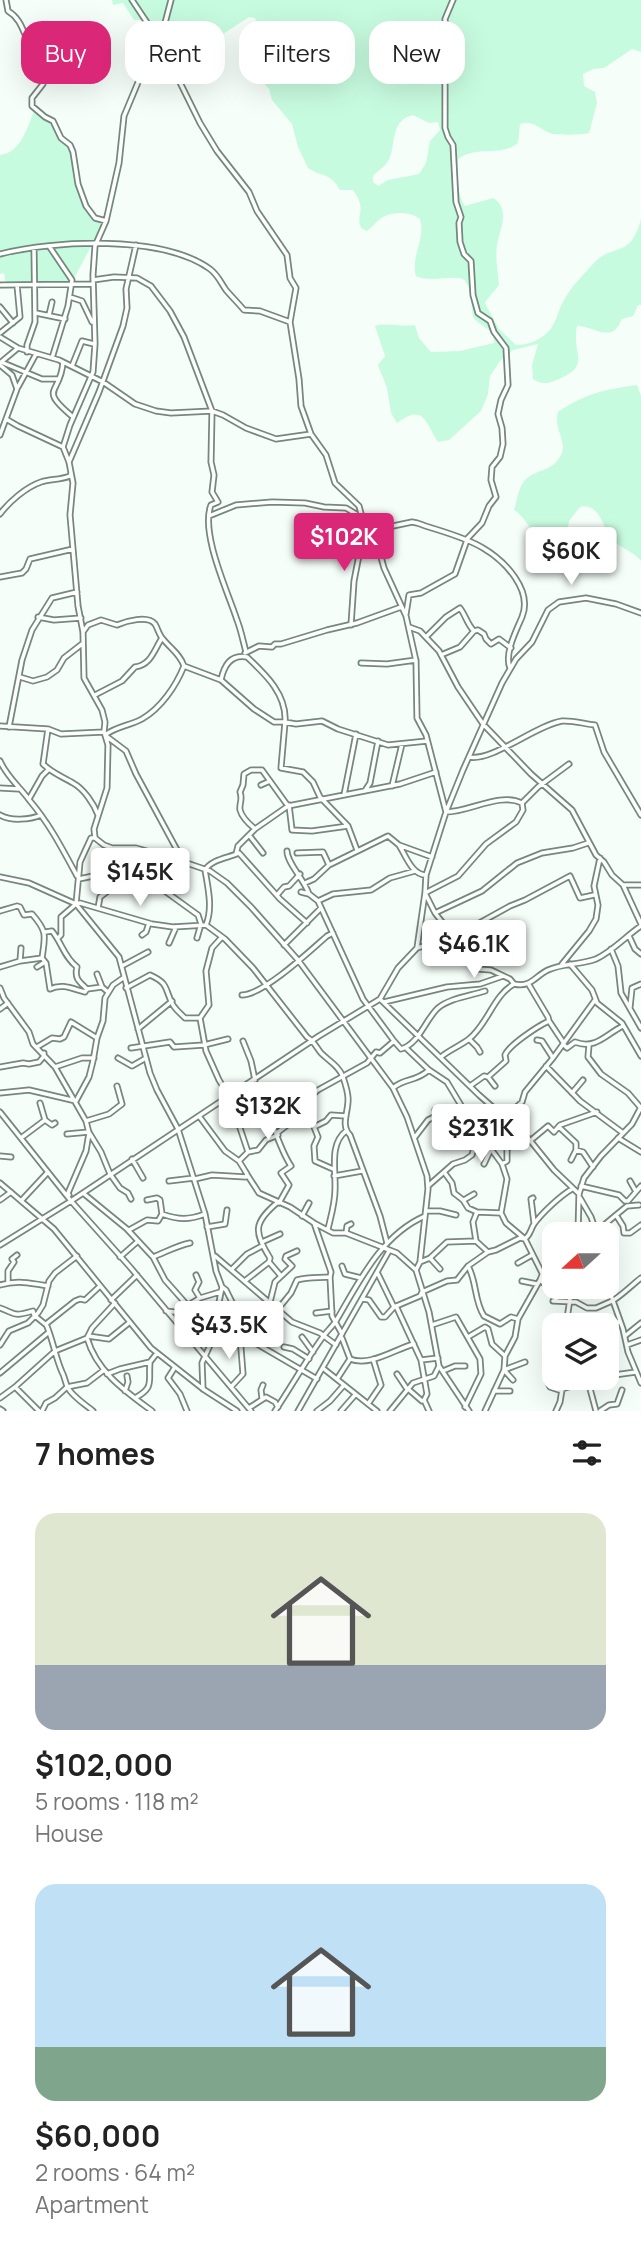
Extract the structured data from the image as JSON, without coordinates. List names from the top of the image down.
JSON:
{
  "north": "left",
  "page": {
    "chip": [
      "Buy",
      "Rent",
      "Filters",
      "New"
    ],
    "price": [
      "$102K",
      "$60K",
      "$145K",
      "$46.1K",
      "$132K",
      "$231K",
      "$43.5K"
    ],
    "heading": "7 homes",
    "list": [
      {
        "name": "$102,000",
        "note": "5 rooms · 118 m² · House"
      },
      {
        "name": "$60,000",
        "note": "2 rooms · 64 m² · Apartment"
      }
    ]
  }
}
